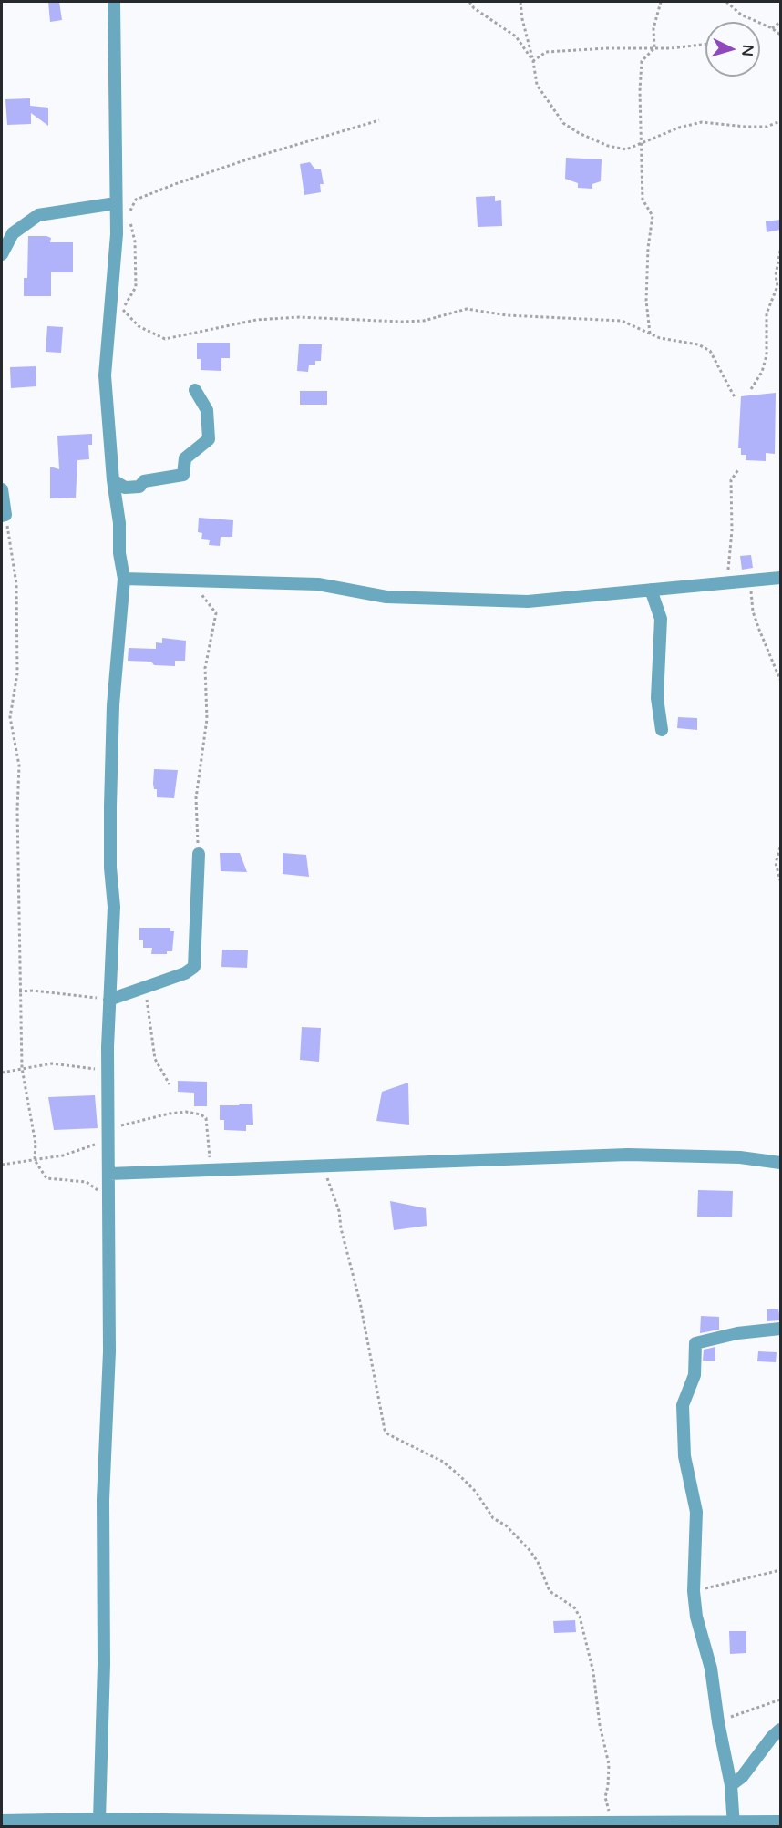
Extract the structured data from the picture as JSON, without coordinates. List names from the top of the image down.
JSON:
{
  "north": "right"
}
